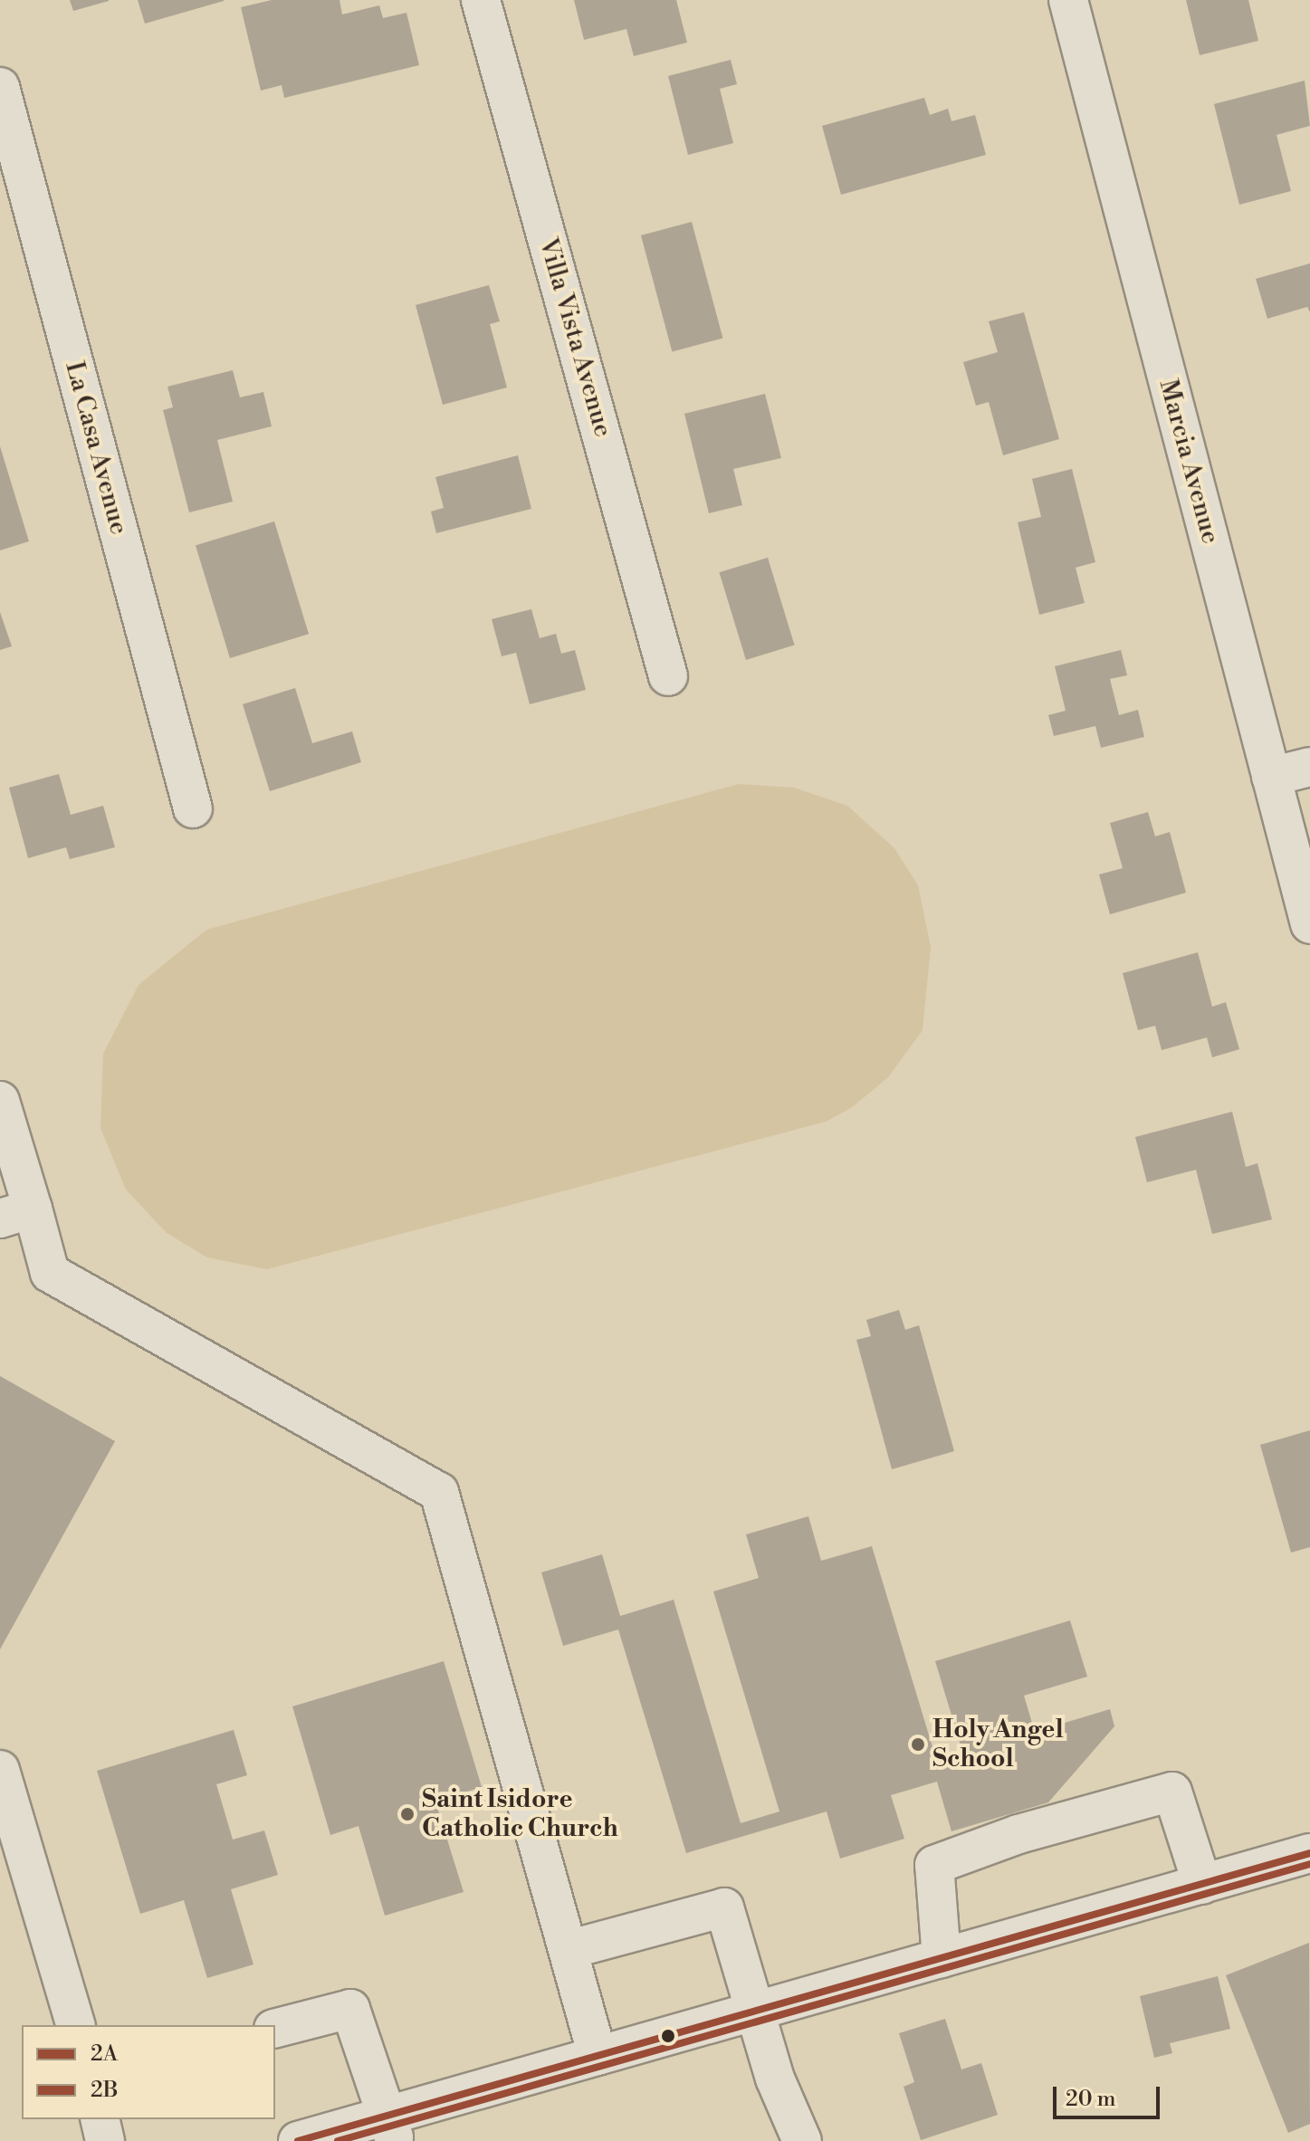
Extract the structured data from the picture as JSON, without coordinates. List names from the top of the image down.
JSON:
{
  "streets": {
    "street": ["Villa Vista Avenue", "La Casa Avenue", "Marcia Avenue"]
  },
  "places": ["Holy Angel School", "Saint Isidore Catholic Church"],
  "lines": ["transit line 2A", "transit line 2B"],
  "legend": ["2A", "2B"],
  "scale_bar": "20 m"
}
